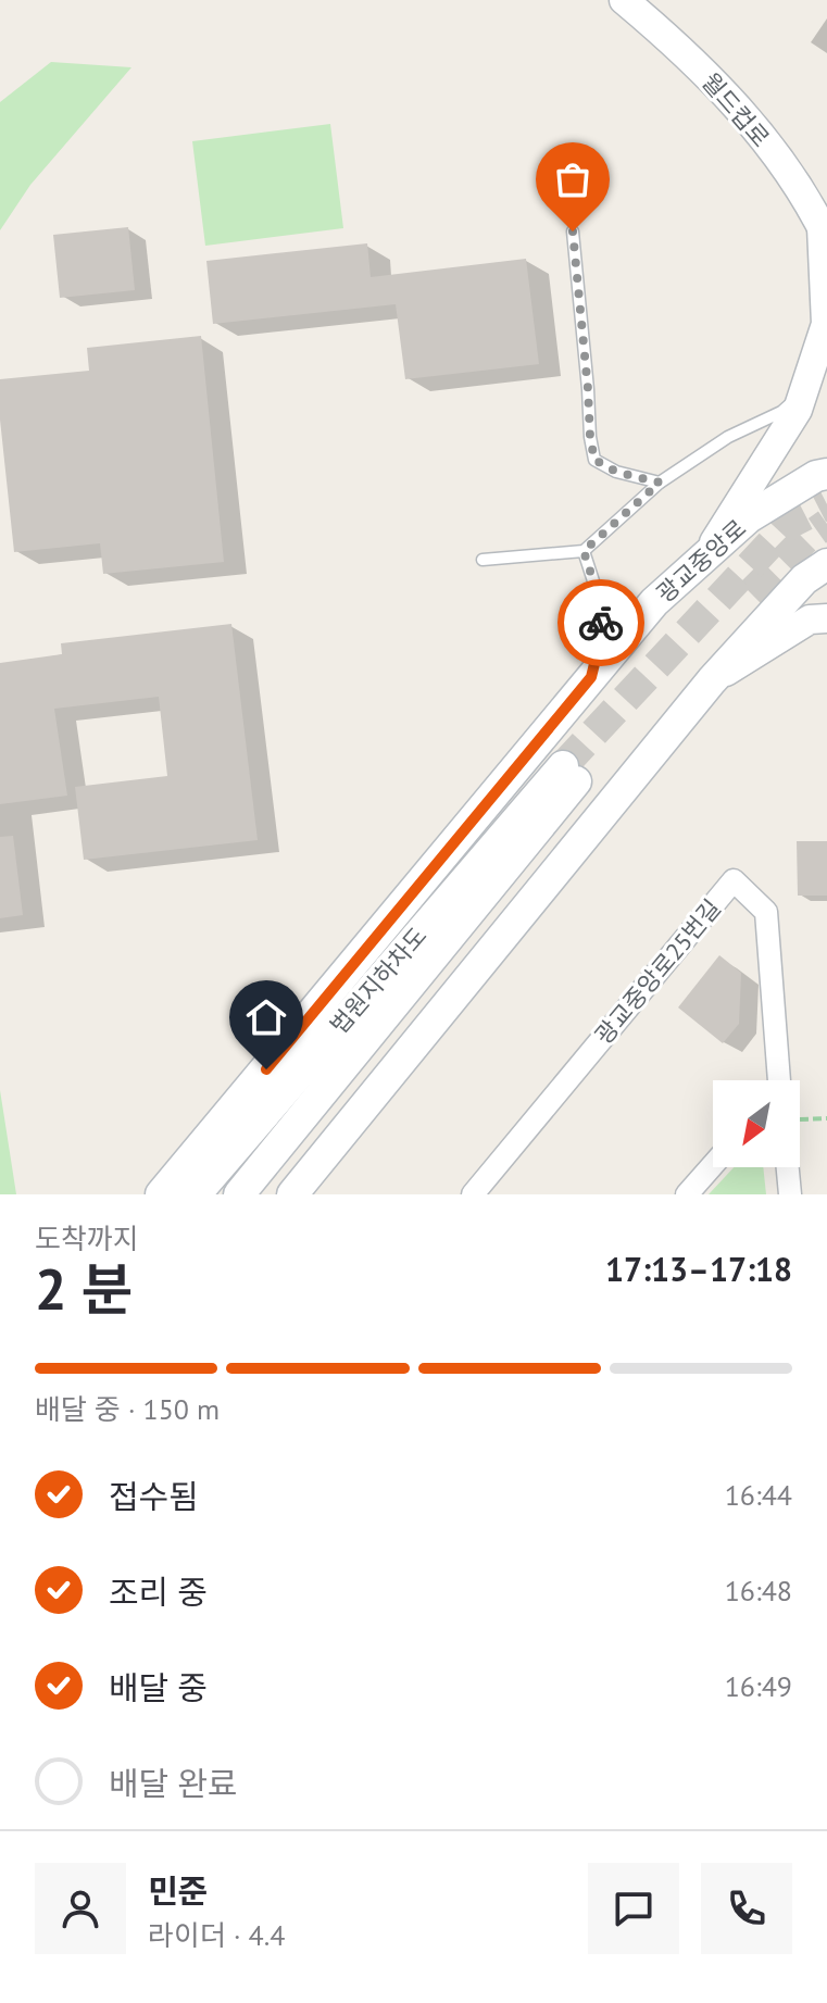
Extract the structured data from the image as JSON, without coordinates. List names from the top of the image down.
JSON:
{
  "streets": {
    "main road": ["광교중앙로", "법원지하차도"],
    "street": ["월드컵로", "광교중앙로25번길"]
  },
  "north": "bottom left",
  "page": {
    "heading": ["2 분", "도착까지", "17:13–17:18"],
    "panel": ["민준", "라이더 · 4.4"],
    "bar": "배달 중 · 150 m",
    "list": [
      ["접수됨", "16:44"],
      ["조리 중", "16:48"],
      ["배달 중", "16:49"],
      "배달 완료"
    ]
  }
}
